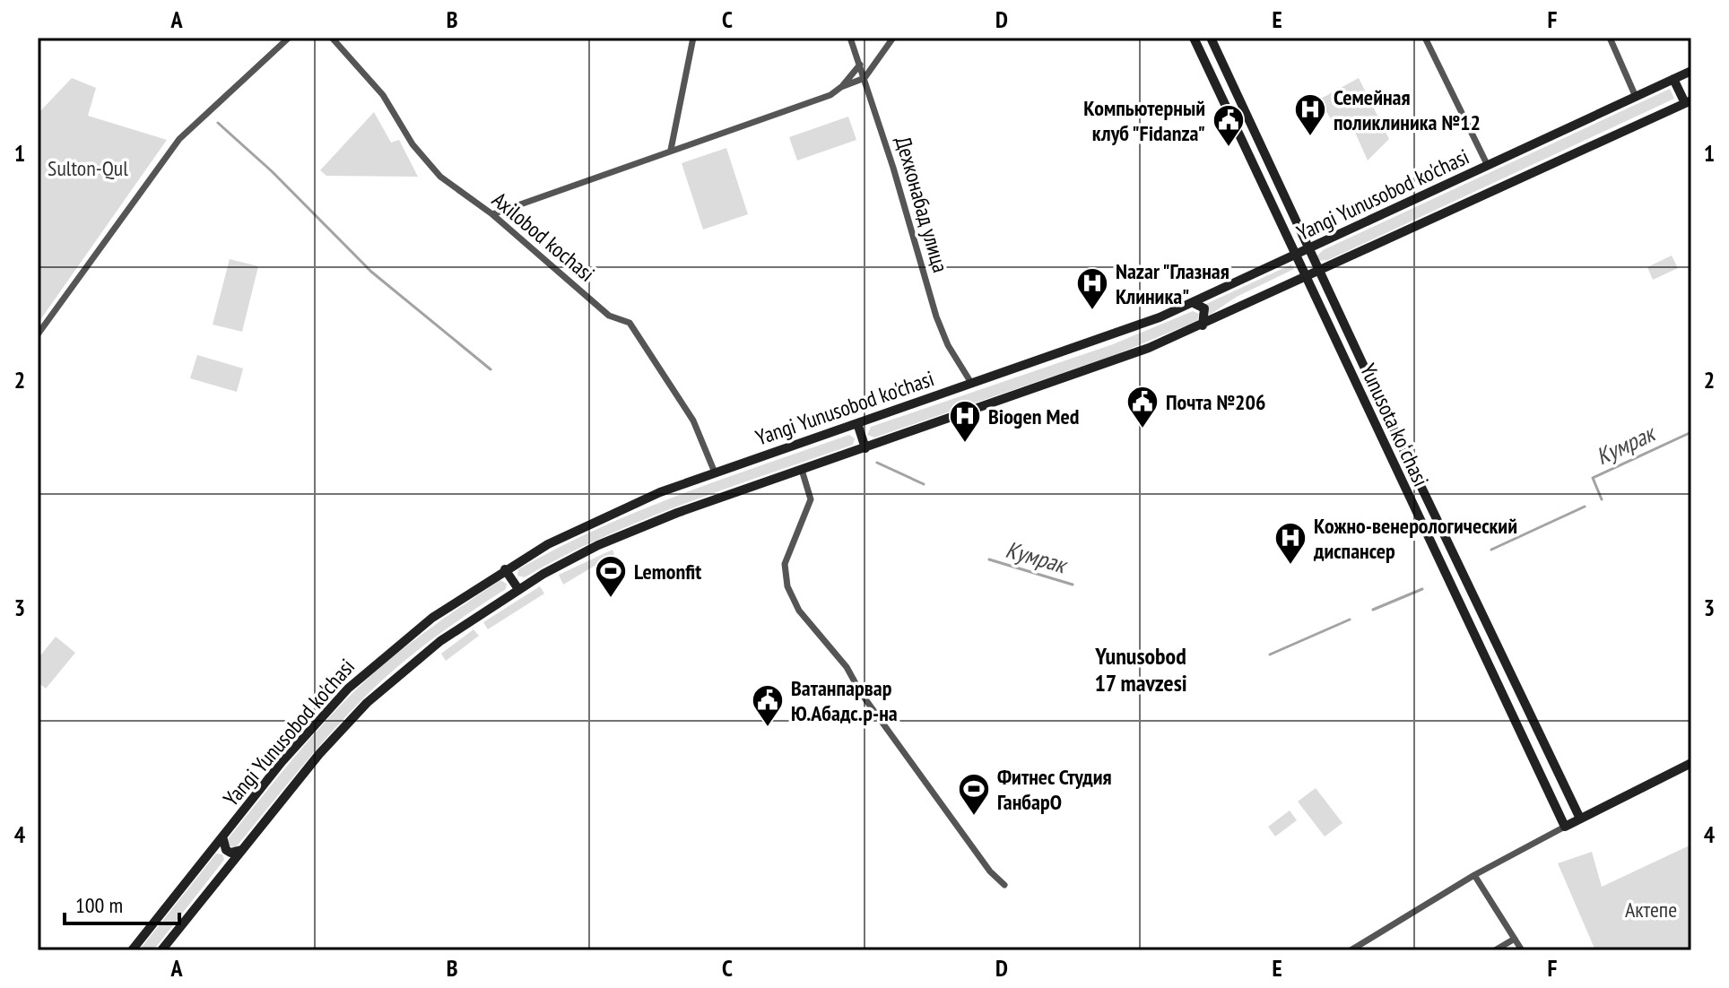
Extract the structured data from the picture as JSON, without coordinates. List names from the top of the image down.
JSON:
{
  "streets": {
    "main road": ["Yangi Yunusobod ko'chasi", "Yunusota koʻchasi"],
    "street": ["Дехконабад улица", "Axilobod kochasi"]
  },
  "crossings": [
    ["Yangi Yunusobod ko'chasi", "Дехконабад улица"],
    ["Yangi Yunusobod ko'chasi", "Axilobod kochasi"],
    ["Yangi Yunusobod ko'chasi", "Yunusota koʻchasi"]
  ],
  "districts": ["Yunusobod 17 mavzesi"],
  "water": ["Кумрак"],
  "parks": ["Sulton-Qul", "Актепе"],
  "places": {
    "hospital": [
      "Семейная поликлиника №12",
      "Nazar \"Глазная Клиника\"",
      "Biogen Med",
      "Кожно-венерологический диспансер"
    ],
    "public building": ["Компьютерный клуб \"Fidanza\"", "Почта №206", "Ватанпарвар Ю.Абадс.р-на"],
    "sports": ["Lemonfit", "Фитнес Студия ГанбарО"]
  },
  "scale_bar": "100 m",
  "grid": {
    "columns": [
      "A",
      "B",
      "C",
      "D",
      "E",
      "F"
    ],
    "rows": [
      "1",
      "2",
      "3",
      "4"
    ]
  }
}
